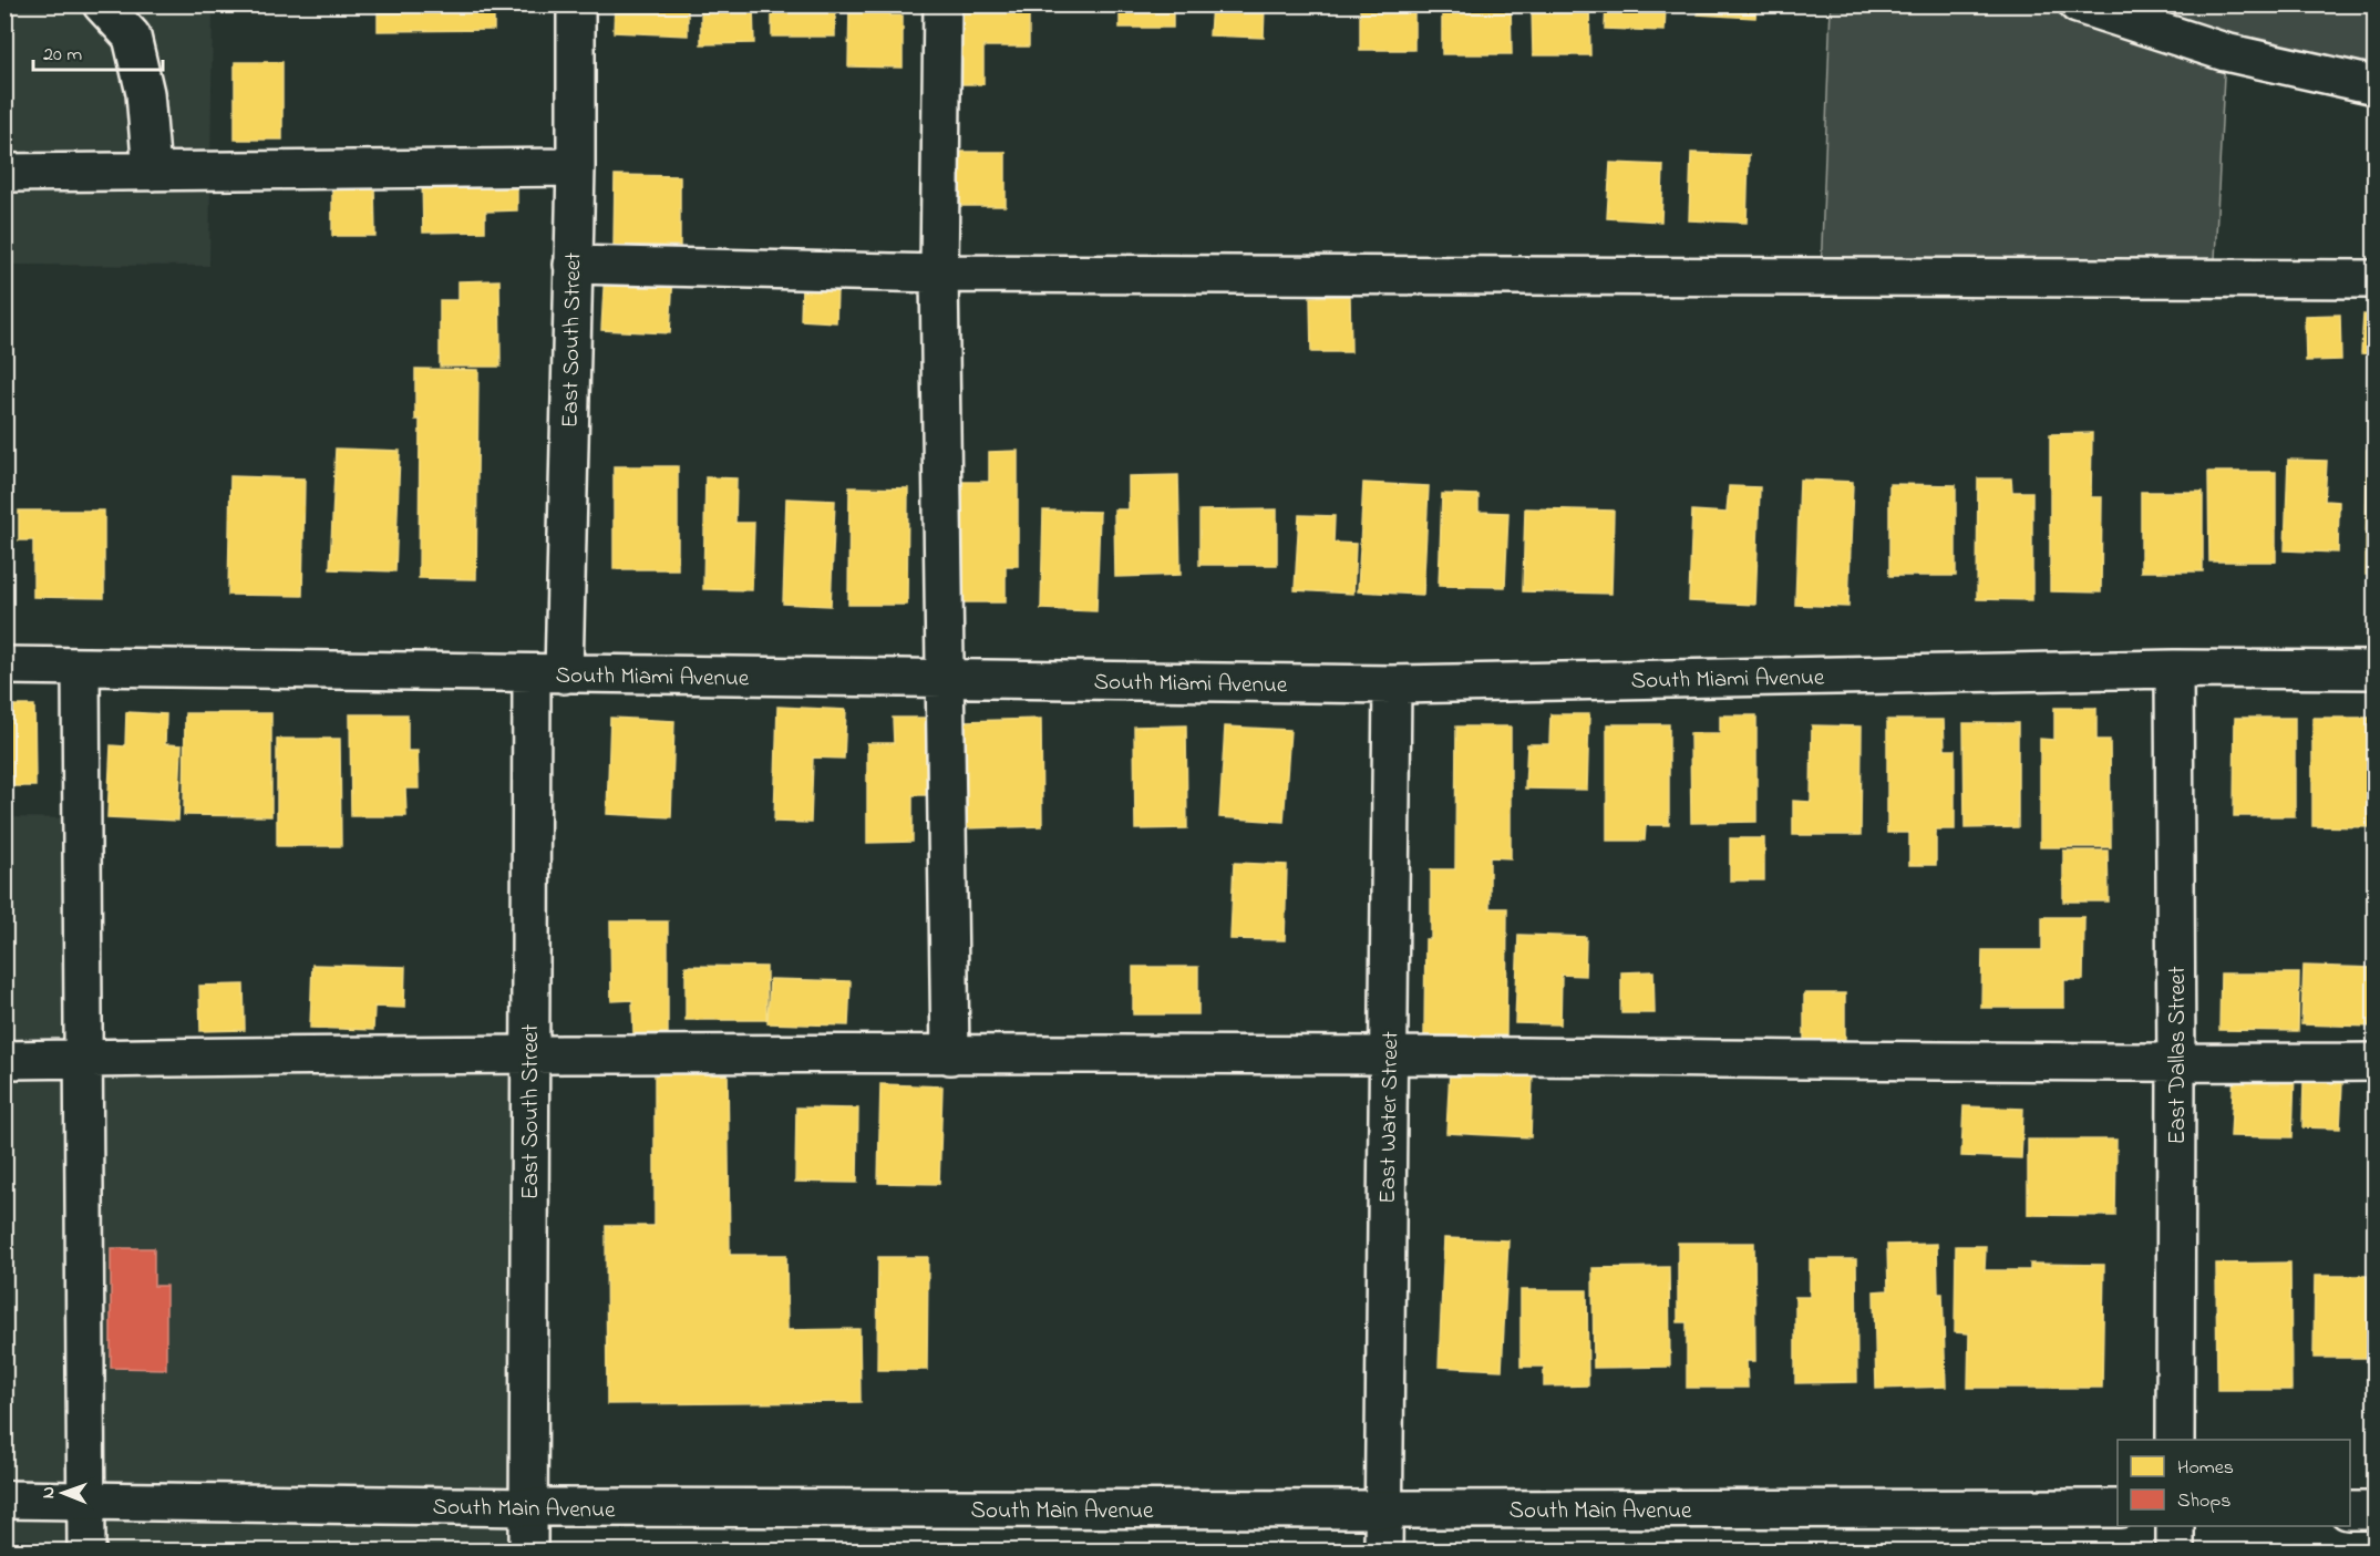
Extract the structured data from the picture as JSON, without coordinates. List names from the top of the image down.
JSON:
{
  "streets": {
    "street": [
      "East South Street",
      "South Miami Avenue",
      "East Dallas Street",
      "East Water Street",
      "South Main Avenue"
    ]
  },
  "crossings": [
    ["East South Street", "South Miami Avenue"],
    ["East South Street", "South Main Avenue"],
    ["South Miami Avenue", "East Dallas Street"],
    ["South Miami Avenue", "East Water Street"],
    ["East Water Street", "South Main Avenue"]
  ],
  "legend": ["Homes", "Shops"],
  "scale_bar": "20 m",
  "north": "left"
}
